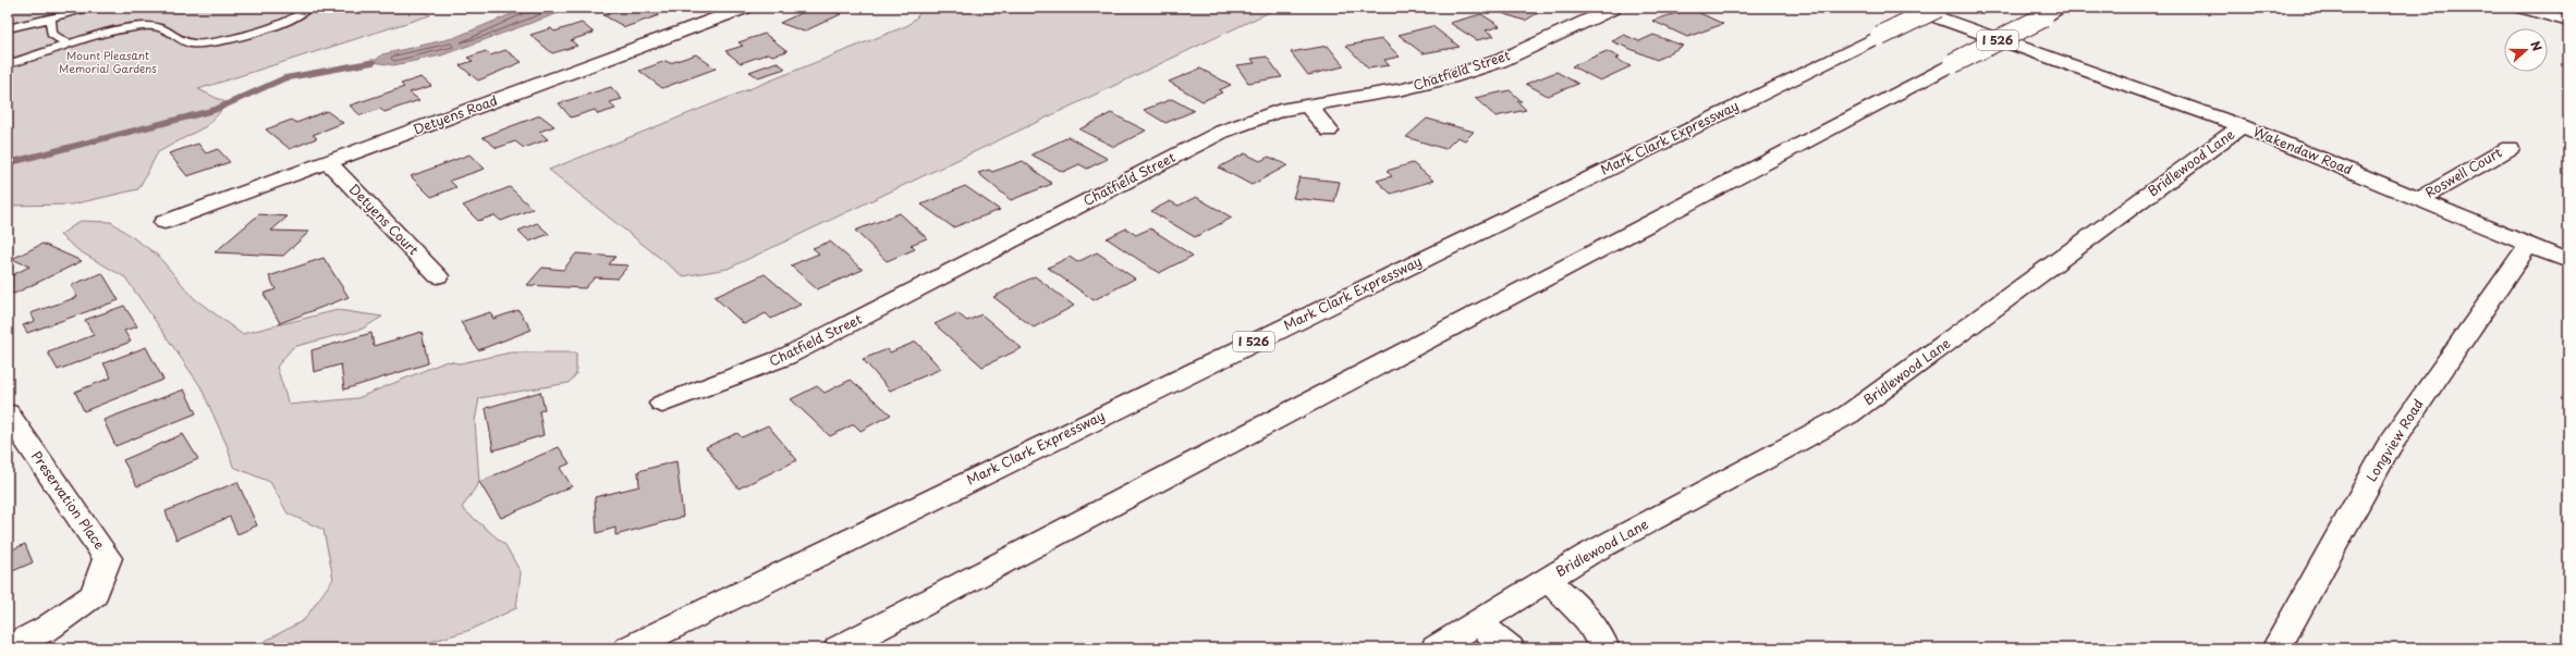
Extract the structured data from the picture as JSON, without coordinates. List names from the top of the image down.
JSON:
{
  "streets": {
    "main road": [
      "I 526",
      "Chatfield Street",
      "Detyens Road",
      "Mark Clark Expressway",
      "Wakendaw Road",
      "Bridlewood Lane",
      "Roswell Court",
      "Detyens Court",
      "Longview Road",
      "Preservation Place"
    ]
  },
  "crossings": [
    ["Detyens Road", "Detyens Court"],
    ["Wakendaw Road", "Bridlewood Lane"],
    ["Wakendaw Road", "Roswell Court"],
    ["Wakendaw Road", "Longview Road"]
  ],
  "parks": ["Mount Pleasant Memorial Gardens"],
  "north": "right"
}
